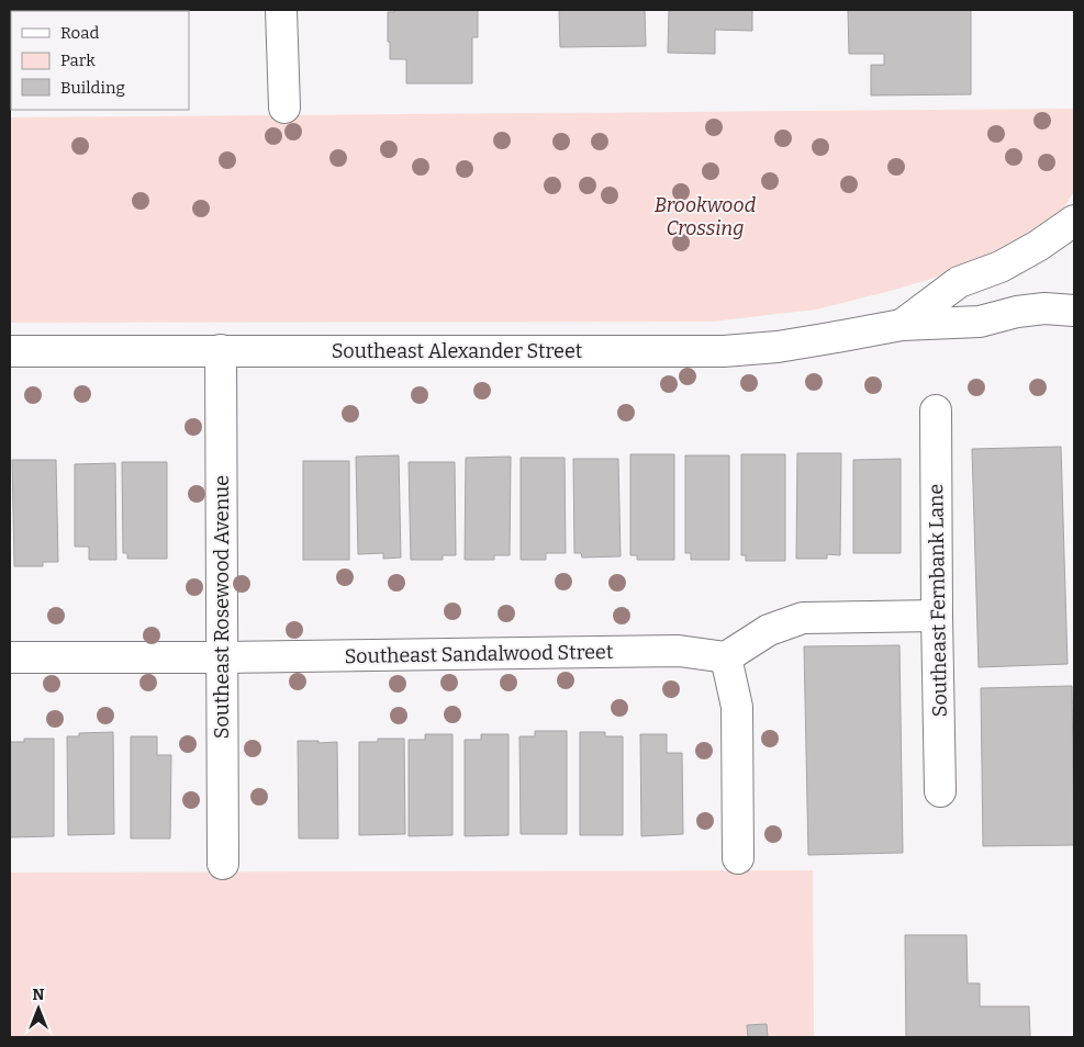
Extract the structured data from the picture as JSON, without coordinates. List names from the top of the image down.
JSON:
{
  "streets": {
    "street": [
      "Southeast Alexander Street",
      "Southeast Fernbank Lane",
      "Southeast Rosewood Avenue",
      "Southeast Sandalwood Street"
    ]
  },
  "crossings": [
    ["Southeast Alexander Street", "Southeast Rosewood Avenue"],
    ["Southeast Rosewood Avenue", "Southeast Sandalwood Street"]
  ],
  "parks": ["Brookwood Crossing"],
  "legend": ["Road", "Park", "Building"],
  "north": "top"
}
